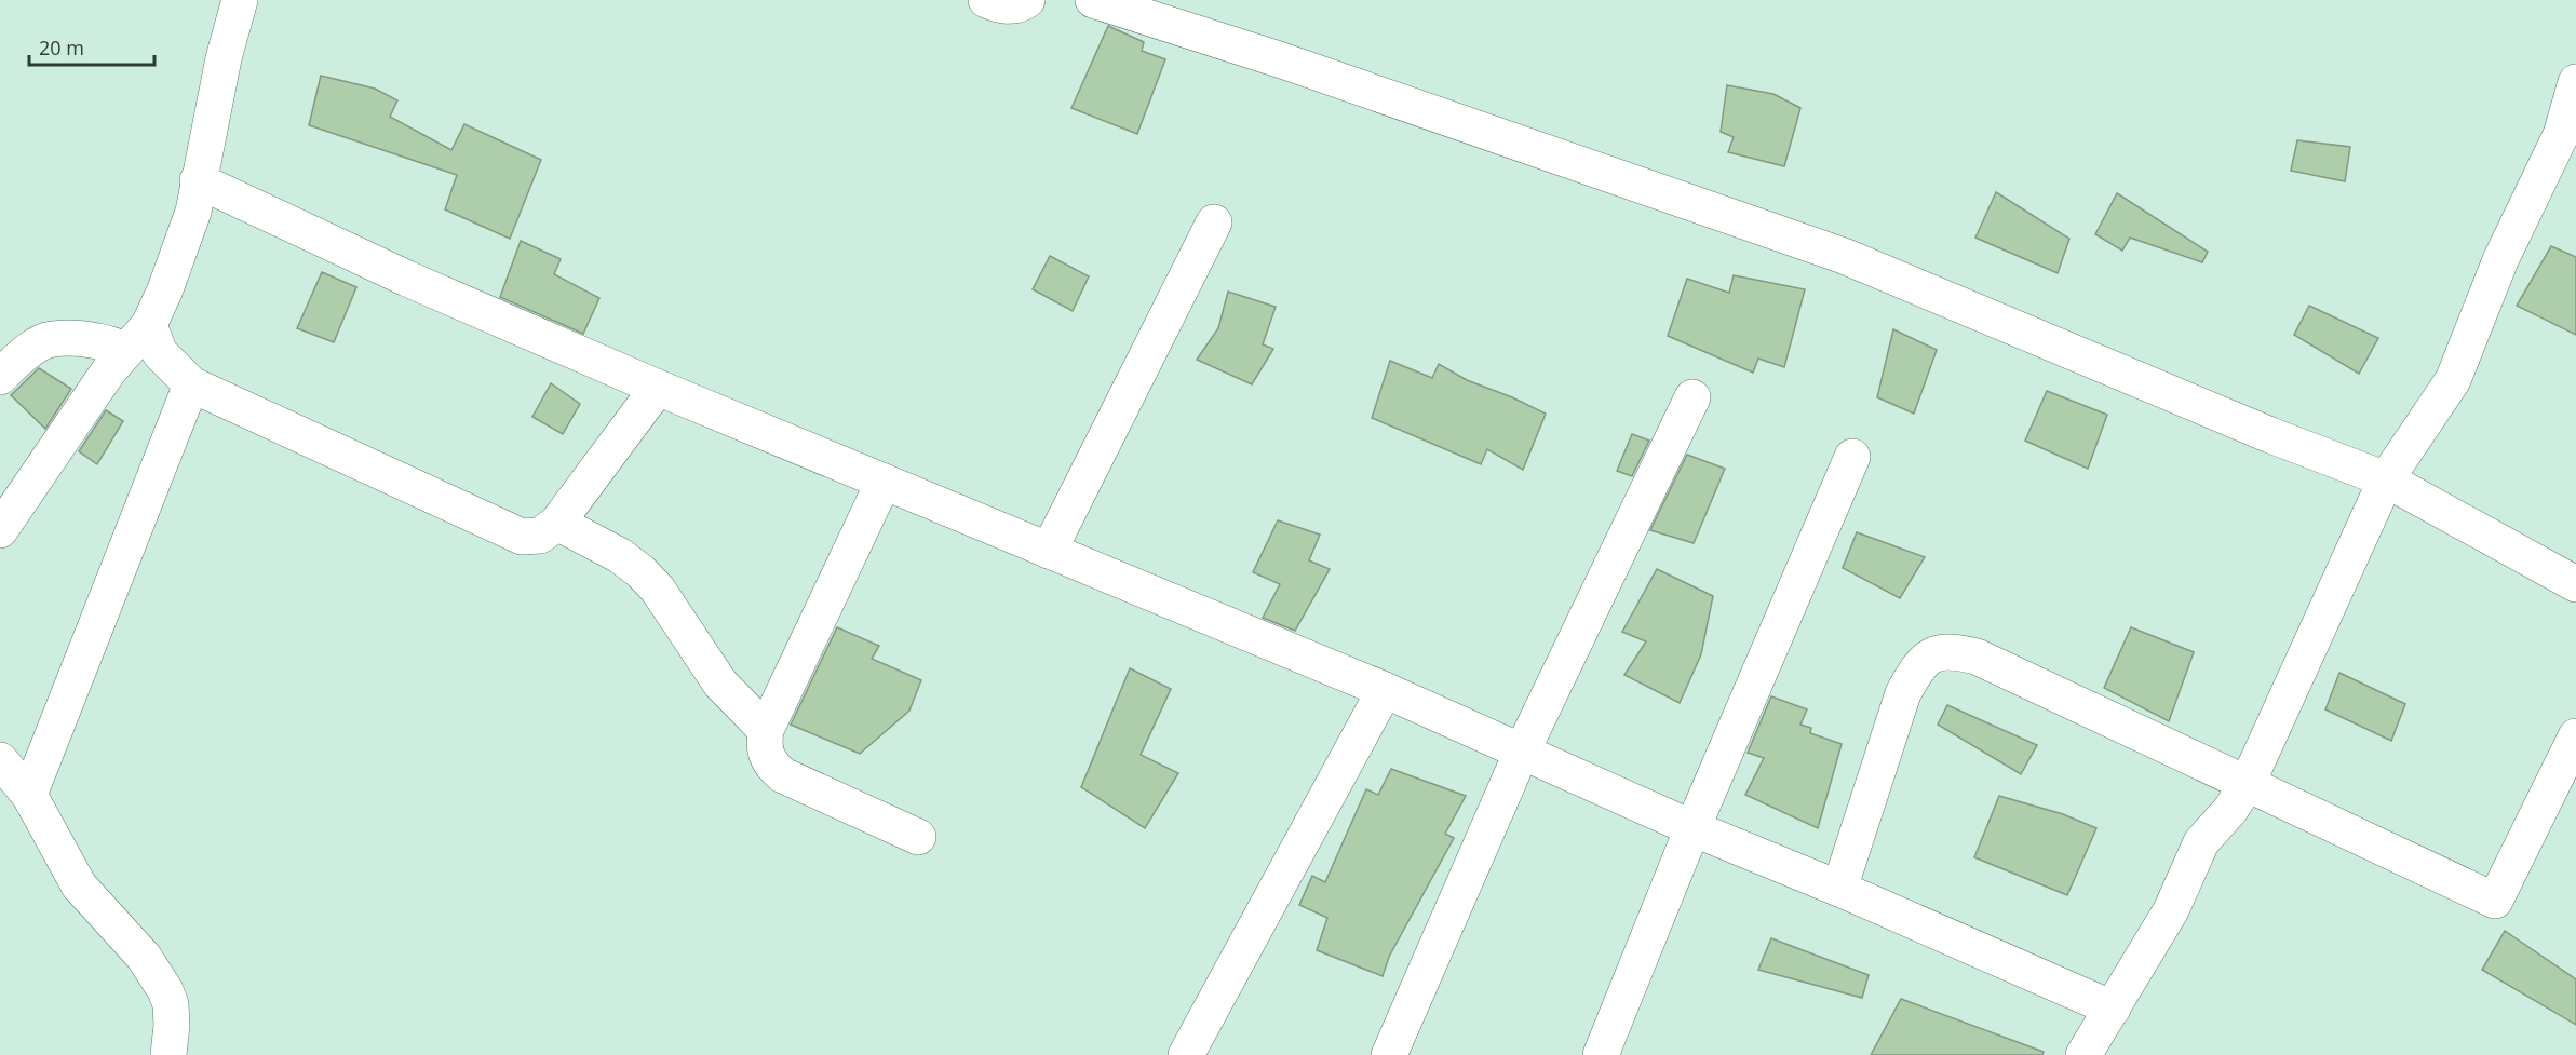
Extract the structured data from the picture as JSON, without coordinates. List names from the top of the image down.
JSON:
{
  "scale_bar": "20 m"
}
